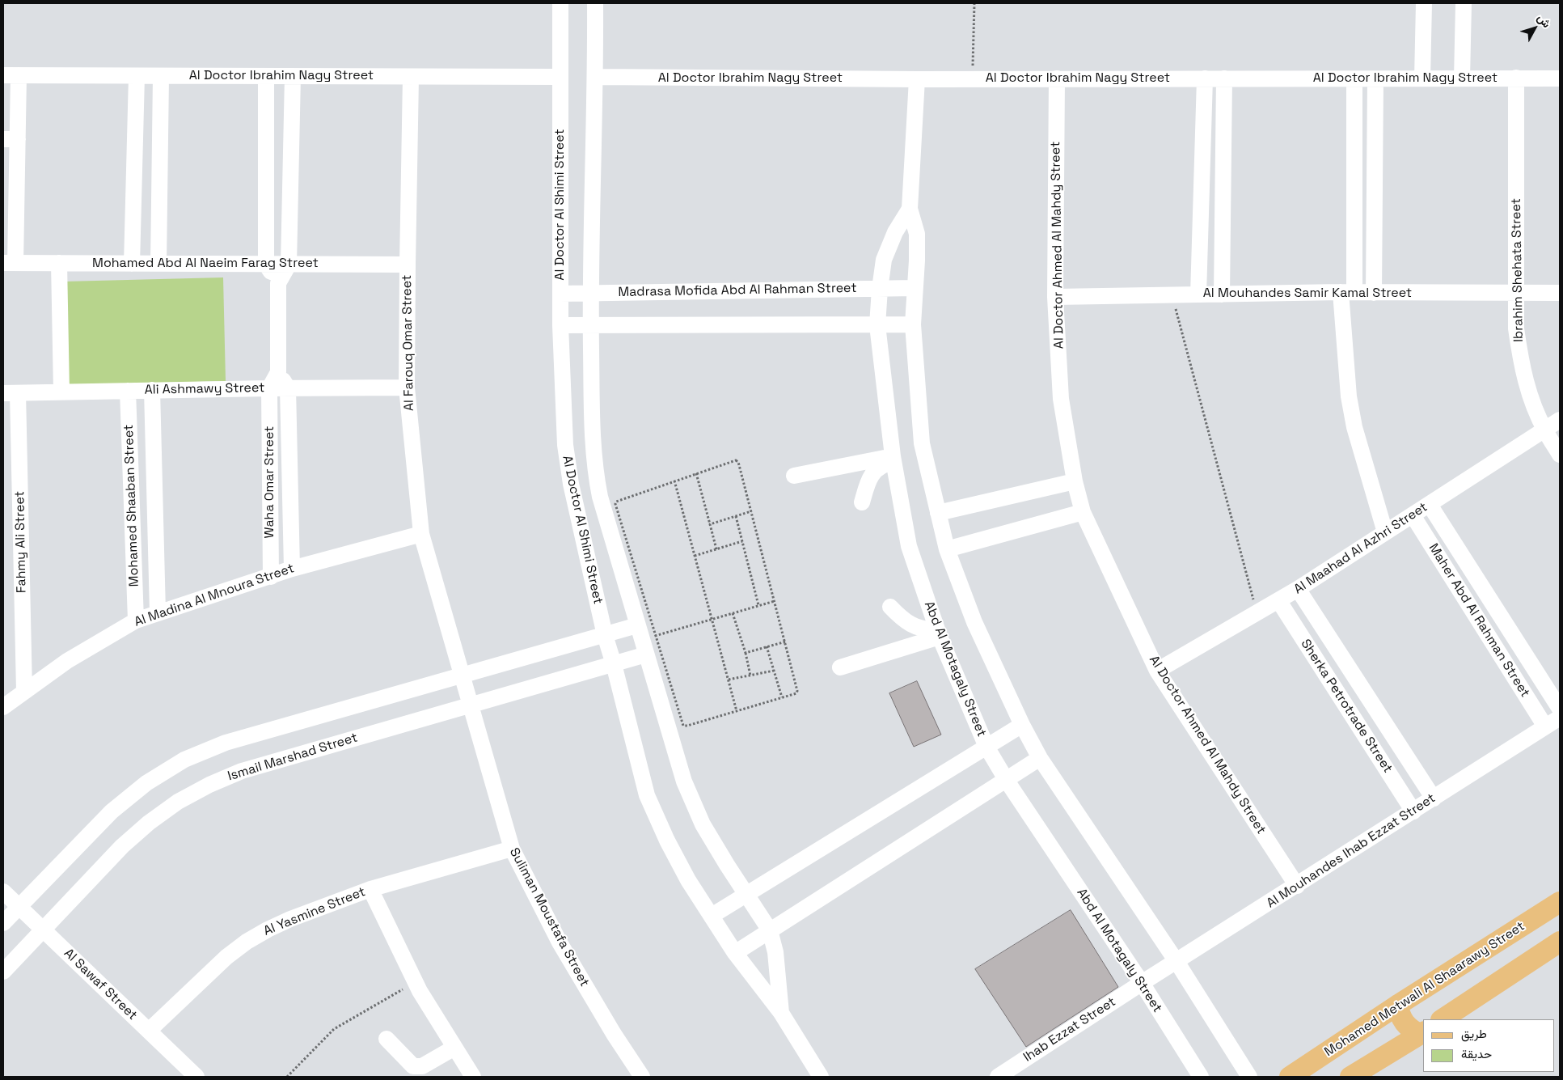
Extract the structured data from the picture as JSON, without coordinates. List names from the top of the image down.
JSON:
{
  "streets": {
    "main road": ["Mohamed Metwali Al Shaarawy Street"],
    "street": [
      "Al Doctor Ibrahim Nagy Street",
      "Al Doctor Al Shimi Street",
      "Al Doctor Ahmed Al Mahdy Street",
      "Mohamed Abd Al Naeim Farag Street",
      "Ibrahim Shehata Street",
      "Madrasa Mofida Abd Al Rahman Street",
      "Al Mouhandes Samir Kamal Street",
      "Al Farouq Omar Street",
      "Ali Ashmawy Street",
      "Waha Omar Street",
      "Mohamed Shaaban Street",
      "Fahmy Ali Street",
      "Al Maahad Al Azhri Street",
      "Al Madina Al Mnoura Street",
      "Maher Abd Al Rahman Street",
      "Abd Al Motagaly Street",
      "Sherka Petrotrade Street",
      "Ismail Marshad Street",
      "Al Mouhandes Ihab Ezzat Street",
      "Al Yasmine Street",
      "Suliman Moustafa Street",
      "Al Sawaf Street",
      "Ihab Ezzat Street"
    ]
  },
  "crossings": [
    ["Al Doctor Ibrahim Nagy Street", "Al Doctor Al Shimi Street"],
    ["Al Doctor Ibrahim Nagy Street", "Al Doctor Ahmed Al Mahdy Street"],
    ["Al Doctor Ibrahim Nagy Street", "Ibrahim Shehata Street"],
    ["Al Doctor Ibrahim Nagy Street", "Al Farouq Omar Street"],
    ["Al Doctor Ibrahim Nagy Street", "Abd Al Motagaly Street"],
    ["Al Doctor Al Shimi Street", "Madrasa Mofida Abd Al Rahman Street"],
    ["Al Doctor Al Shimi Street", "Ismail Marshad Street"],
    ["Al Doctor Ahmed Al Mahdy Street", "Al Mouhandes Samir Kamal Street"],
    ["Al Doctor Ahmed Al Mahdy Street", "Al Maahad Al Azhri Street"],
    ["Al Doctor Ahmed Al Mahdy Street", "Al Mouhandes Ihab Ezzat Street"],
    ["Mohamed Abd Al Naeim Farag Street", "Al Farouq Omar Street"],
    ["Ibrahim Shehata Street", "Al Mouhandes Samir Kamal Street"],
    ["Ibrahim Shehata Street", "Al Maahad Al Azhri Street"],
    ["Madrasa Mofida Abd Al Rahman Street", "Abd Al Motagaly Street"],
    ["Al Farouq Omar Street", "Ali Ashmawy Street"],
    ["Al Farouq Omar Street", "Al Madina Al Mnoura Street"],
    ["Al Farouq Omar Street", "Suliman Moustafa Street"],
    ["Ali Ashmawy Street", "Waha Omar Street"],
    ["Ali Ashmawy Street", "Mohamed Shaaban Street"],
    ["Ali Ashmawy Street", "Fahmy Ali Street"],
    ["Waha Omar Street", "Al Madina Al Mnoura Street"],
    ["Mohamed Shaaban Street", "Al Madina Al Mnoura Street"],
    ["Fahmy Ali Street", "Al Madina Al Mnoura Street"],
    ["Al Maahad Al Azhri Street", "Maher Abd Al Rahman Street"],
    ["Al Maahad Al Azhri Street", "Sherka Petrotrade Street"],
    ["Maher Abd Al Rahman Street", "Al Mouhandes Ihab Ezzat Street"],
    ["Abd Al Motagaly Street", "Al Mouhandes Ihab Ezzat Street"],
    ["Abd Al Motagaly Street", "Ihab Ezzat Street"],
    ["Sherka Petrotrade Street", "Al Mouhandes Ihab Ezzat Street"],
    ["Ismail Marshad Street", "Suliman Moustafa Street"],
    ["Ismail Marshad Street", "Al Sawaf Street"],
    ["Al Mouhandes Ihab Ezzat Street", "Ihab Ezzat Street"],
    ["Al Yasmine Street", "Suliman Moustafa Street"],
    ["Al Yasmine Street", "Al Sawaf Street"]
  ],
  "legend": ["طريق", "حديقة"],
  "north": "top right"
}
